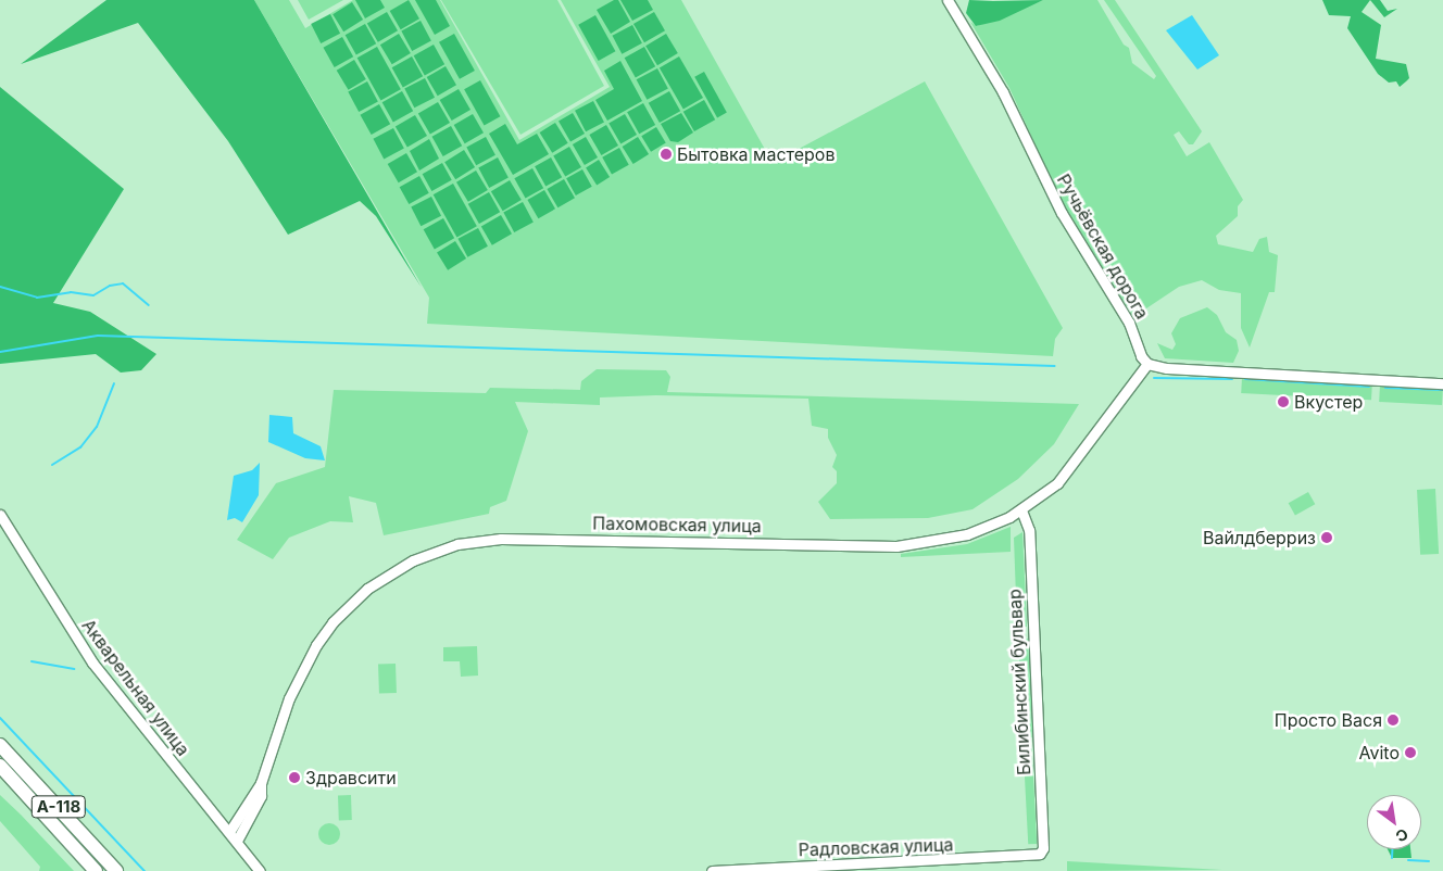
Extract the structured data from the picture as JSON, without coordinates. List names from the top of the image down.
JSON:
{
  "streets": {
    "highway": ["А-118"],
    "street": [
      "Ручьёвская дорога",
      "Пахомовская улица",
      "Билибинский бульвар",
      "Акварельная улица",
      "Радловская улица"
    ]
  },
  "crossings": [
    ["Ручьёвская дорога", "Пахомовская улица"],
    ["Пахомовская улица", "Билибинский бульвар"],
    ["Пахомовская улица", "Акварельная улица"],
    ["Билибинский бульвар", "Радловская улица"]
  ],
  "places": [
    "Бытовка мастеров",
    "Вкустер",
    "Вайлдберриз",
    "Просто Вася",
    "Avito",
    "Здравсити"
  ],
  "north": "bottom right"
}
